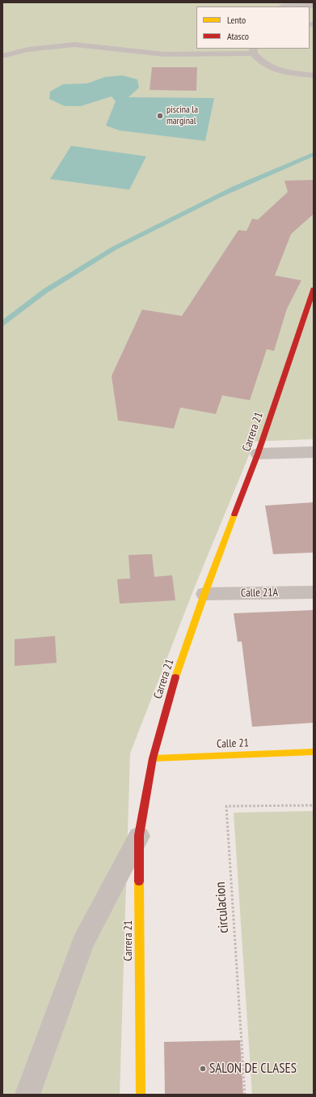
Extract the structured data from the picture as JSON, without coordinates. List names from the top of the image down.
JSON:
{
  "streets": {
    "street": ["Carrera 21", "Calle 21A", "Calle 21"],
    "path": ["circulacion"]
  },
  "crossings": [
    ["Carrera 21", "Calle 21A"],
    ["Carrera 21", "Calle 21"]
  ],
  "places": ["piscina la marginal", "SALON DE CLASES"],
  "legend": ["Lento", "Atasco"]
}
